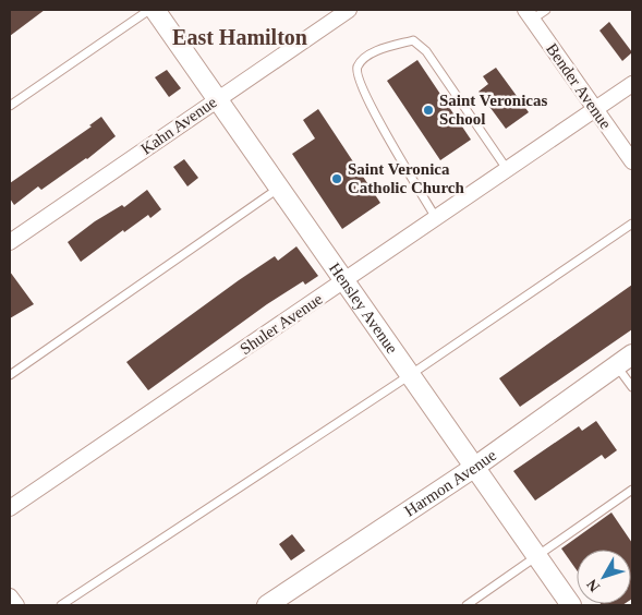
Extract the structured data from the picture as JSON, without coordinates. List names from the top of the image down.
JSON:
{
  "streets": {
    "street": [
      "Bender Avenue",
      "Kahn Avenue",
      "Hensley Avenue",
      "Shuler Avenue",
      "Harmon Avenue"
    ]
  },
  "crossings": [
    ["Bender Avenue", "Shuler Avenue"],
    ["Kahn Avenue", "Hensley Avenue"],
    ["Hensley Avenue", "Shuler Avenue"],
    ["Hensley Avenue", "Harmon Avenue"]
  ],
  "districts": ["East Hamilton"],
  "places": ["Saint Veronicas School", "Saint Veronica Catholic Church"],
  "north": "bottom left"
}
